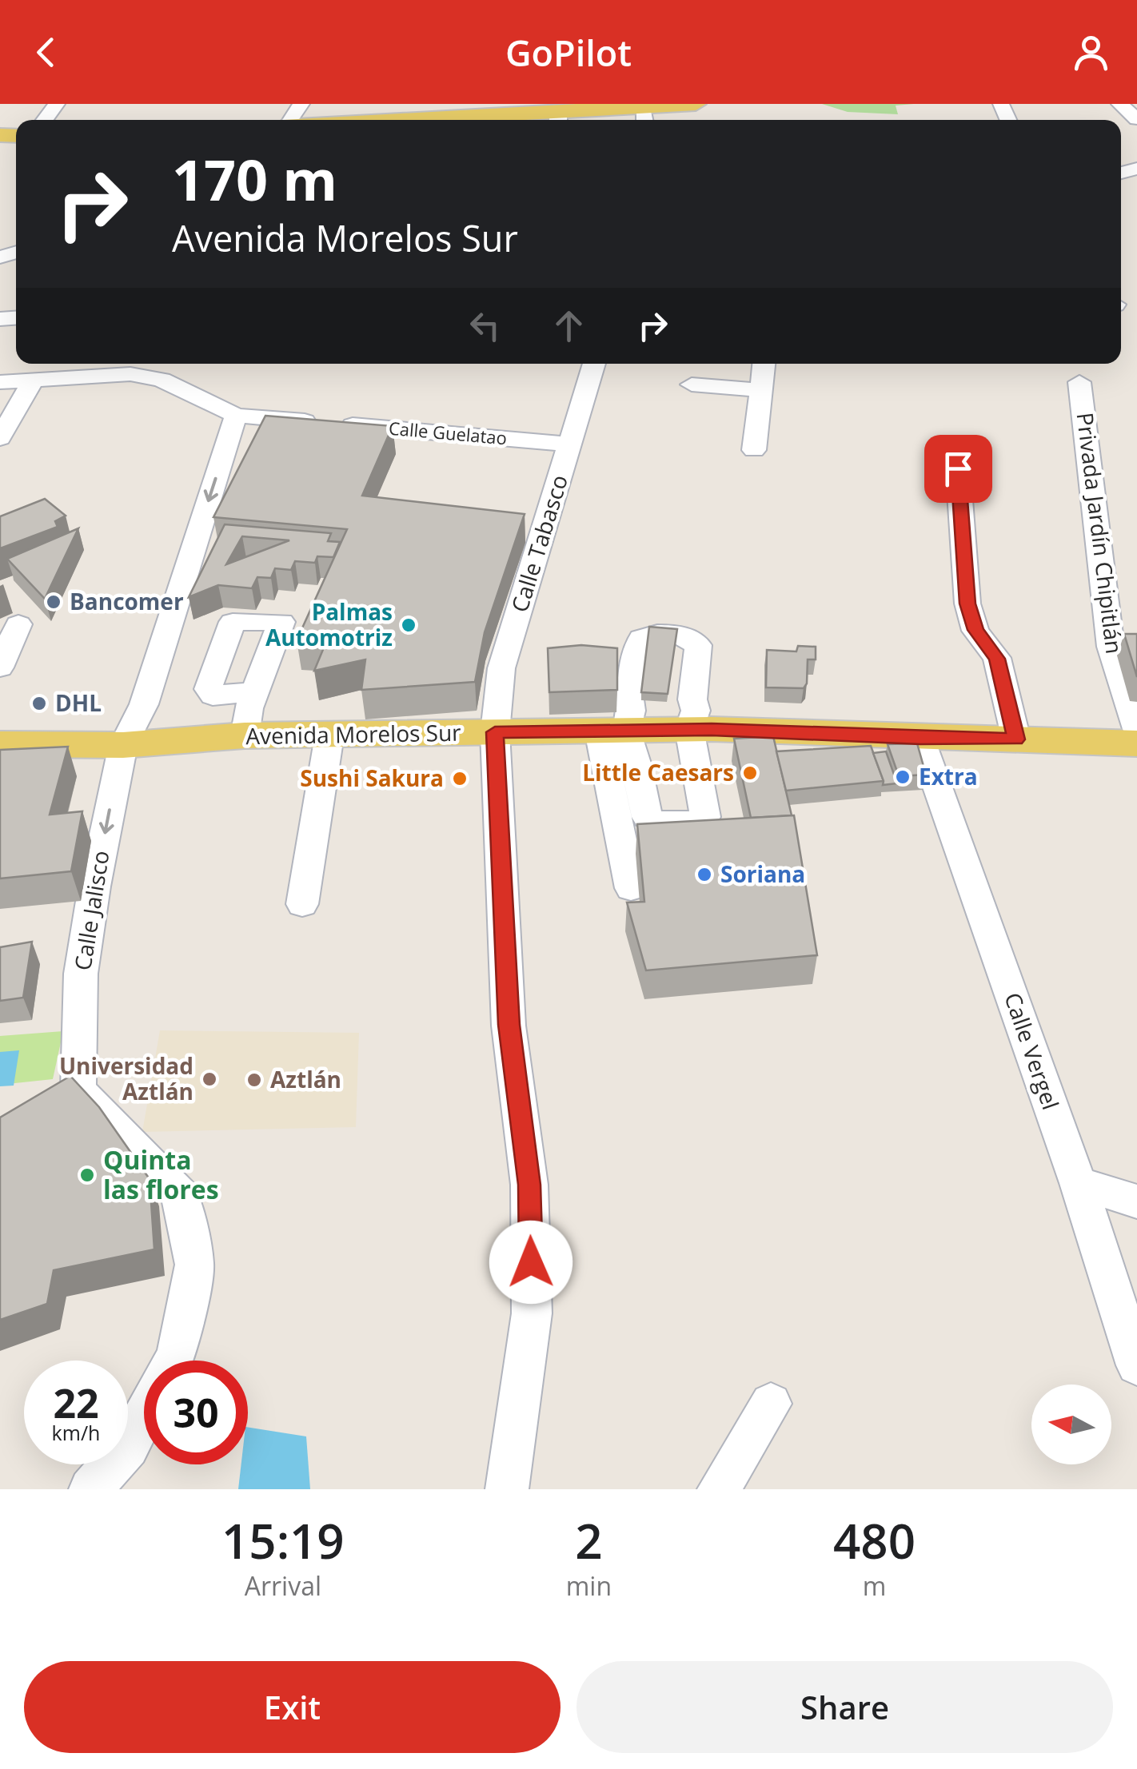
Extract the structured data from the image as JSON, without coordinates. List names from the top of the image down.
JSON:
{
  "streets": {
    "main road": ["Avenida Morelos Sur"],
    "street": [
      "Calle Guelatao",
      "Privada Jardín Chipitlán",
      "Calle Tabasco",
      "Calle Jalisco",
      "Calle Vergel"
    ]
  },
  "crossings": [
    ["Calle Guelatao", "Calle Tabasco"],
    ["Calle Guelatao", "Calle Jalisco"],
    ["Calle Tabasco", "Avenida Morelos Sur"],
    ["Avenida Morelos Sur", "Calle Jalisco"],
    ["Avenida Morelos Sur", "Calle Vergel"]
  ],
  "one_way": ["Calle Jalisco"],
  "places": [
    "Bancomer",
    "Palmas Automotriz",
    "DHL",
    "Little Caesars",
    "Extra",
    "Sushi Sakura",
    "Soriana",
    "Universidad Aztlán",
    "Aztlán",
    "Quinta las flores"
  ],
  "north": "left",
  "page": {
    "header": "GoPilot",
    "turn": ["170 m", "Avenida Morelos Sur"],
    "speed": "22 km/h",
    "limit": "30",
    "eta": [
      "15:19",
      "Arrival",
      "2",
      "min",
      "480",
      "m"
    ],
    "buttons": ["Exit", "Share"]
  }
}
